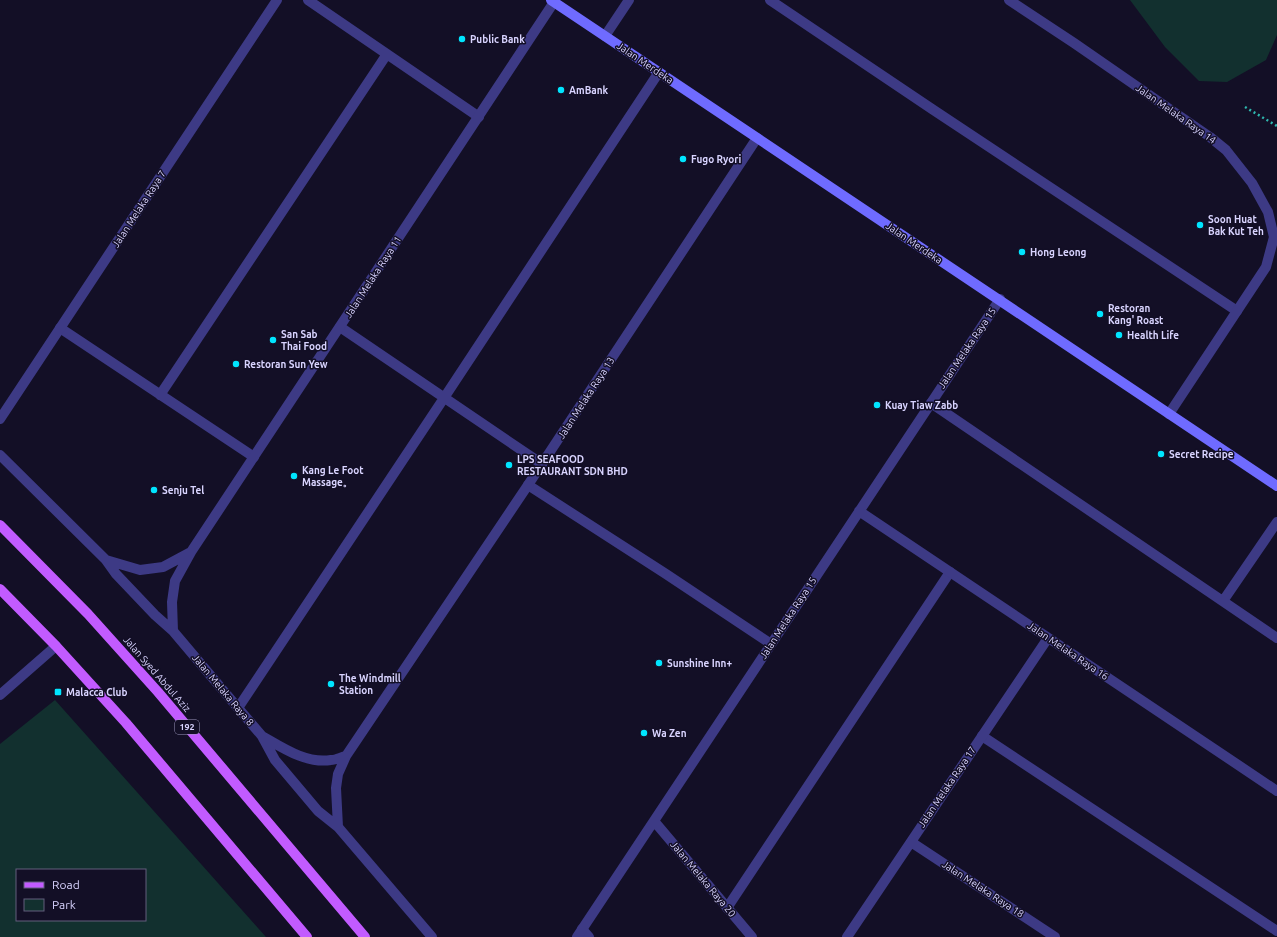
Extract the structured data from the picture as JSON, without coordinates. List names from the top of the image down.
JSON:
{
  "streets": {
    "main road": ["Jalan Merdeka", "Jalan Syed Abdul Aziz", "192"],
    "street": [
      "Jalan Melaka Raya 14",
      "Jalan Melaka Raya 7",
      "Jalan Melaka Raya 11",
      "Jalan Melaka Raya 15",
      "Jalan Melaka Raya 13",
      "Jalan Melaka Raya 16",
      "Jalan Melaka Raya 8",
      "Jalan Melaka Raya 17",
      "Jalan Melaka Raya 20",
      "Jalan Melaka Raya 18"
    ]
  },
  "crossings": [
    ["Jalan Merdeka", "Jalan Melaka Raya 14"],
    ["Jalan Merdeka", "Jalan Melaka Raya 11"],
    ["Jalan Merdeka", "Jalan Melaka Raya 15"],
    ["Jalan Merdeka", "Jalan Melaka Raya 13"],
    ["Jalan Melaka Raya 11", "Jalan Melaka Raya 8"],
    ["Jalan Melaka Raya 15", "Jalan Melaka Raya 16"],
    ["Jalan Melaka Raya 15", "Jalan Melaka Raya 20"],
    ["Jalan Melaka Raya 13", "Jalan Melaka Raya 8"],
    ["Jalan Melaka Raya 16", "Jalan Melaka Raya 17"],
    ["Jalan Melaka Raya 17", "Jalan Melaka Raya 18"]
  ],
  "places": {
    "other": [
      "Public Bank",
      "AmBank",
      "Fugo Ryori",
      "Soon Huat Bak Kut Teh",
      "Hong Leong",
      "Restoran Kang' Roast",
      "Health Life",
      "San Sab Thai Food",
      "Restoran Sun Yew",
      "Kuay Tiaw Zabb",
      "Secret Recipe",
      "LPS SEAFOOD RESTAURANT SDN BHD",
      "Kang Le Foot Massage。",
      "Senju Tel",
      "Sunshine Inn+",
      "The Windmill Station",
      "Wa Zen"
    ],
    "transit": ["Malacca Club"]
  },
  "legend": ["Road", "Park"]
}
